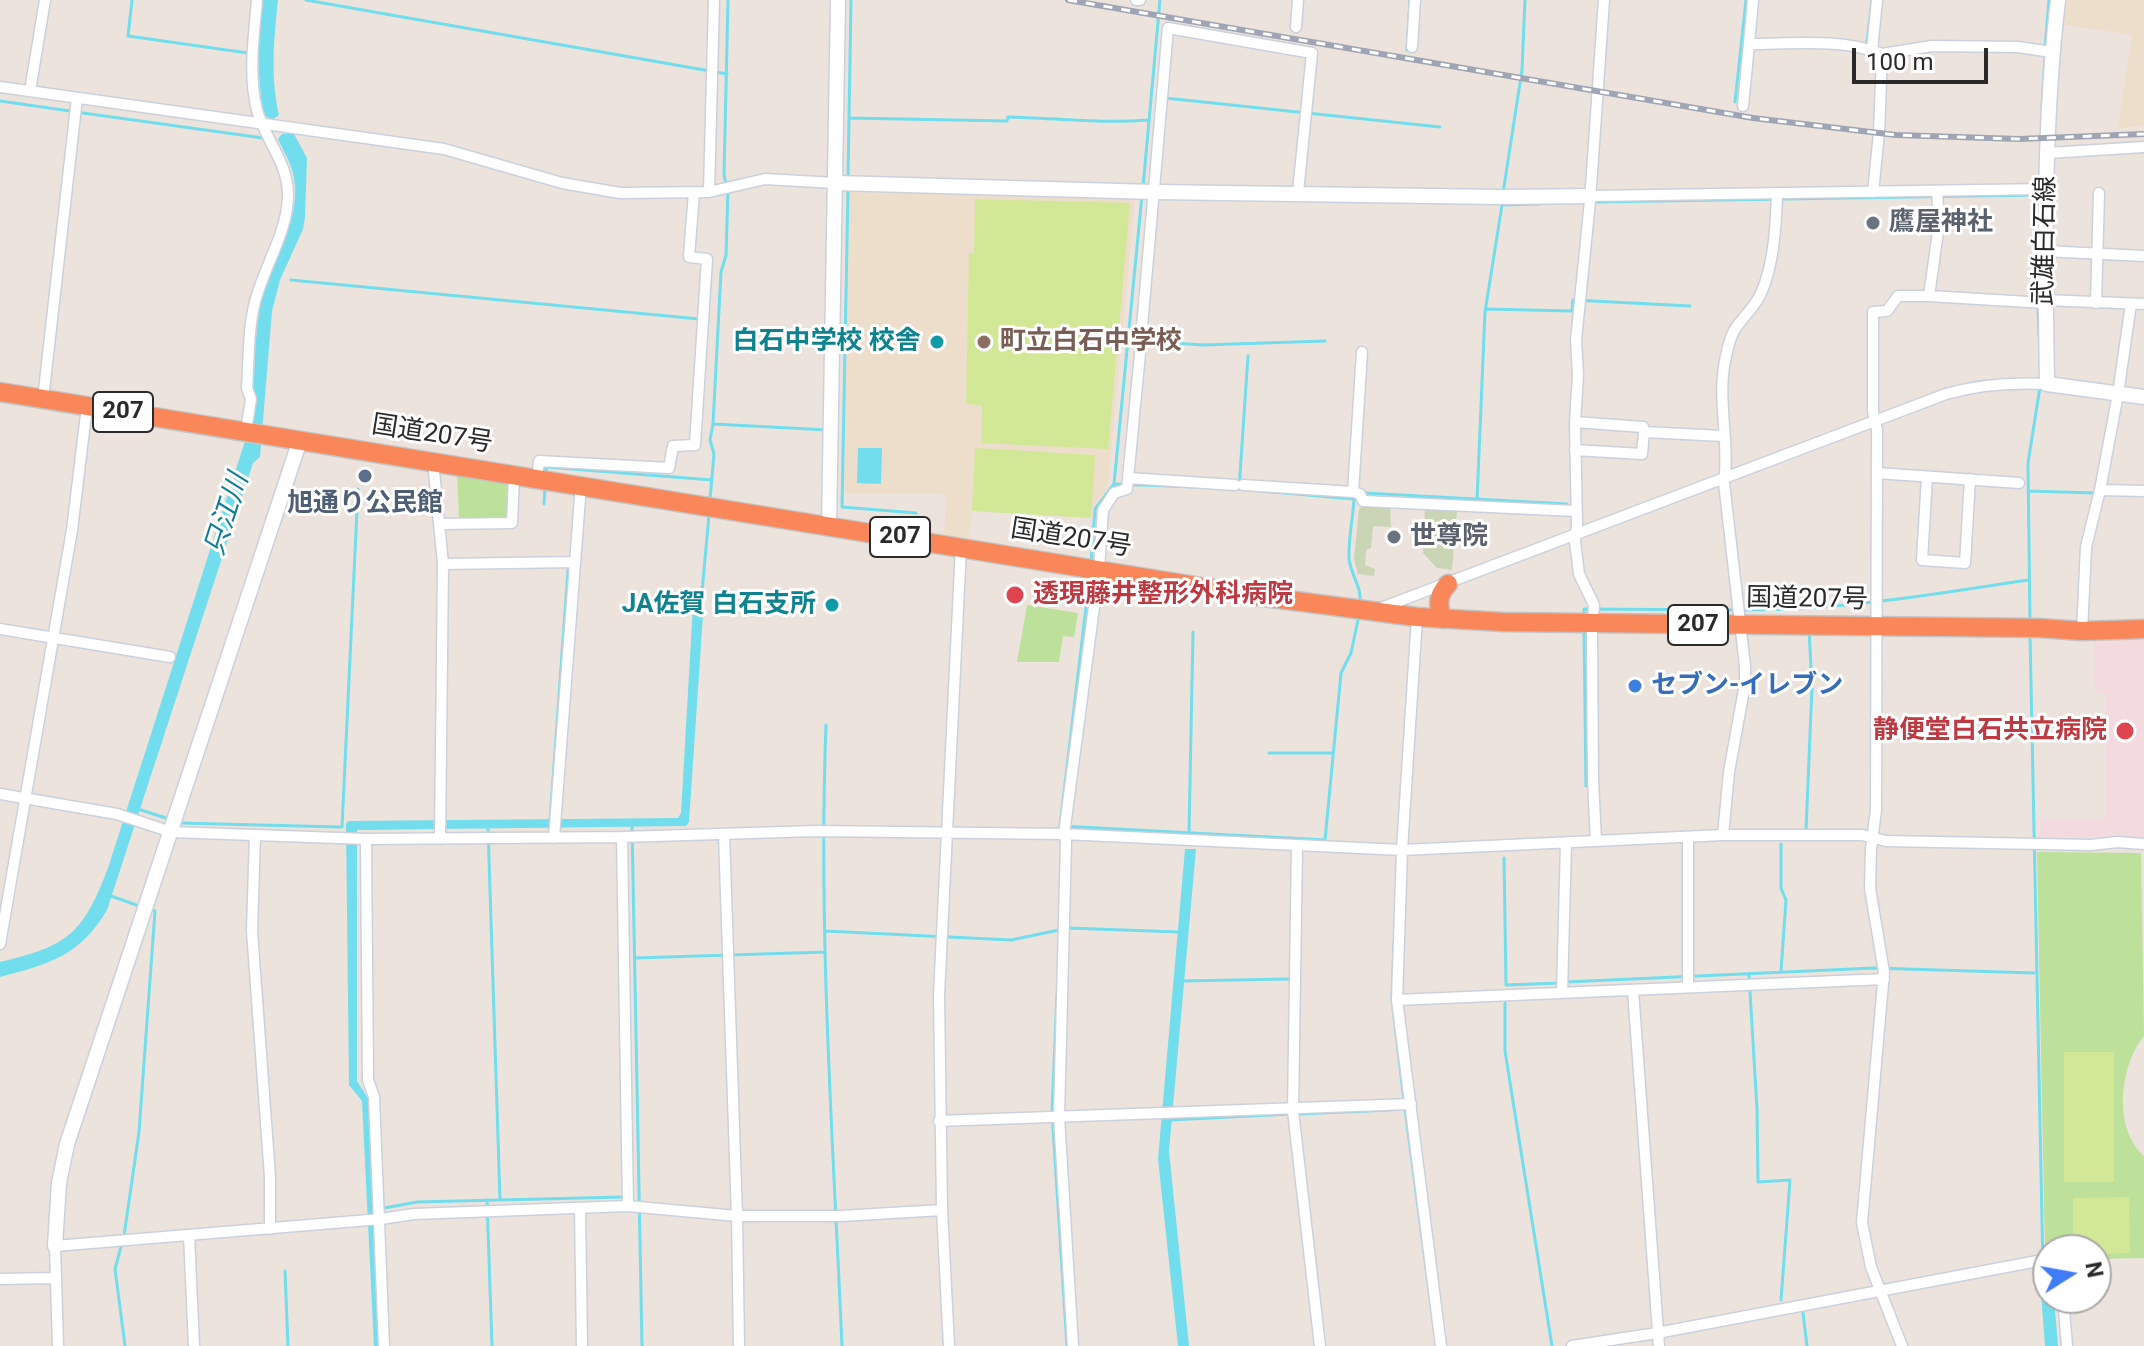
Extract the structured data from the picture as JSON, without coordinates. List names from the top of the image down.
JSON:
{
  "streets": {
    "highway": ["207", "国道207号"],
    "street": ["武雄白石線"]
  },
  "water": ["只江川"],
  "places": [
    "鷹屋神社",
    "白石中学校 校舎",
    "町立白石中学校",
    "旭通り公民館",
    "世尊院",
    "透現藤井整形外科病院",
    "JA佐賀 白石支所",
    "セブン-イレブン",
    "静便堂白石共立病院"
  ],
  "scale_bar": "100 m",
  "north": "right"
}
